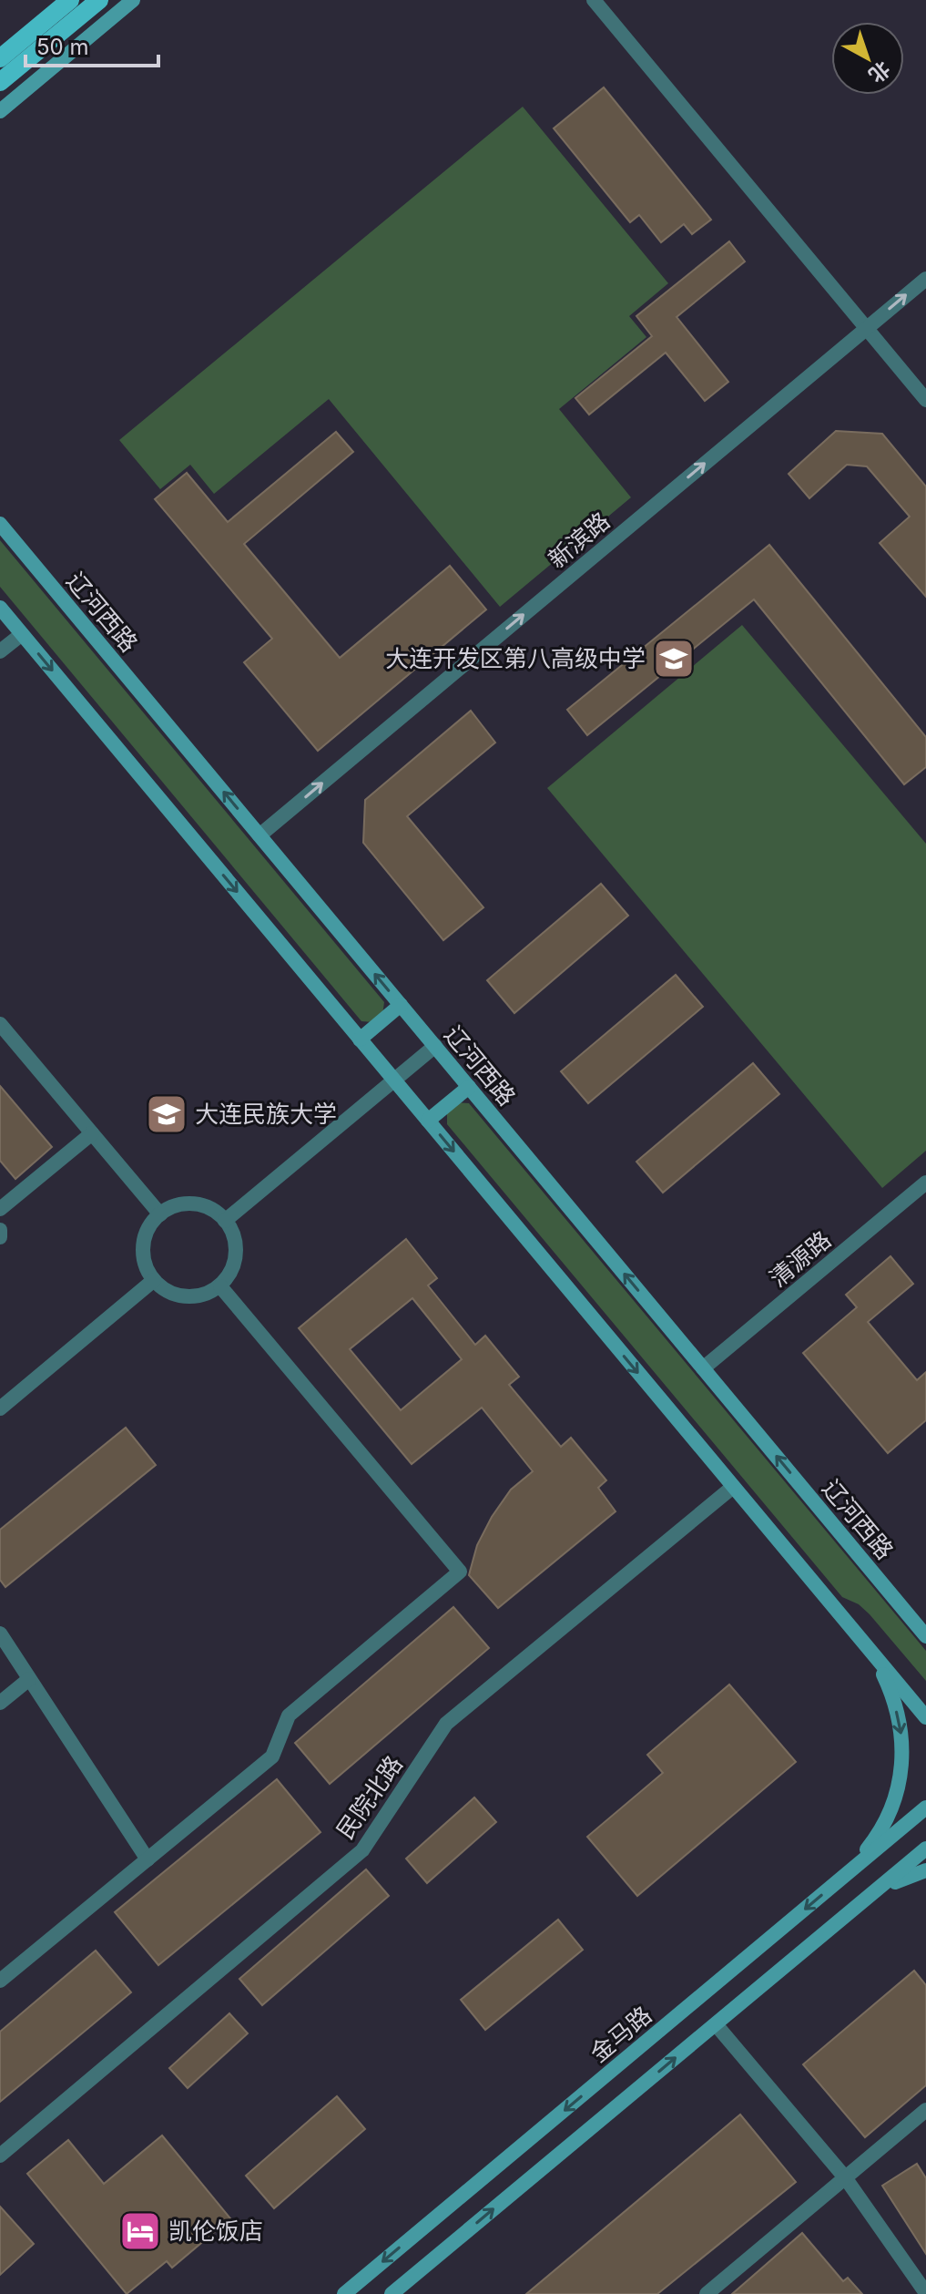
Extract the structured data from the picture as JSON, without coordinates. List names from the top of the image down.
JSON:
{
  "streets": {
    "street": [
      "新滨路",
      "辽河西路",
      "清源路",
      "民院北路",
      "金马路"
    ]
  },
  "crossings": [
    ["新滨路", "辽河西路"],
    ["辽河西路", "清源路"]
  ],
  "one_way": ["新滨路"],
  "places": {
    "school or university": ["大连开发区第八高级中学", "大连民族大学"],
    "hotel": ["凯伦饭店"]
  },
  "scale_bar": "50 m",
  "north": "bottom right"
}
